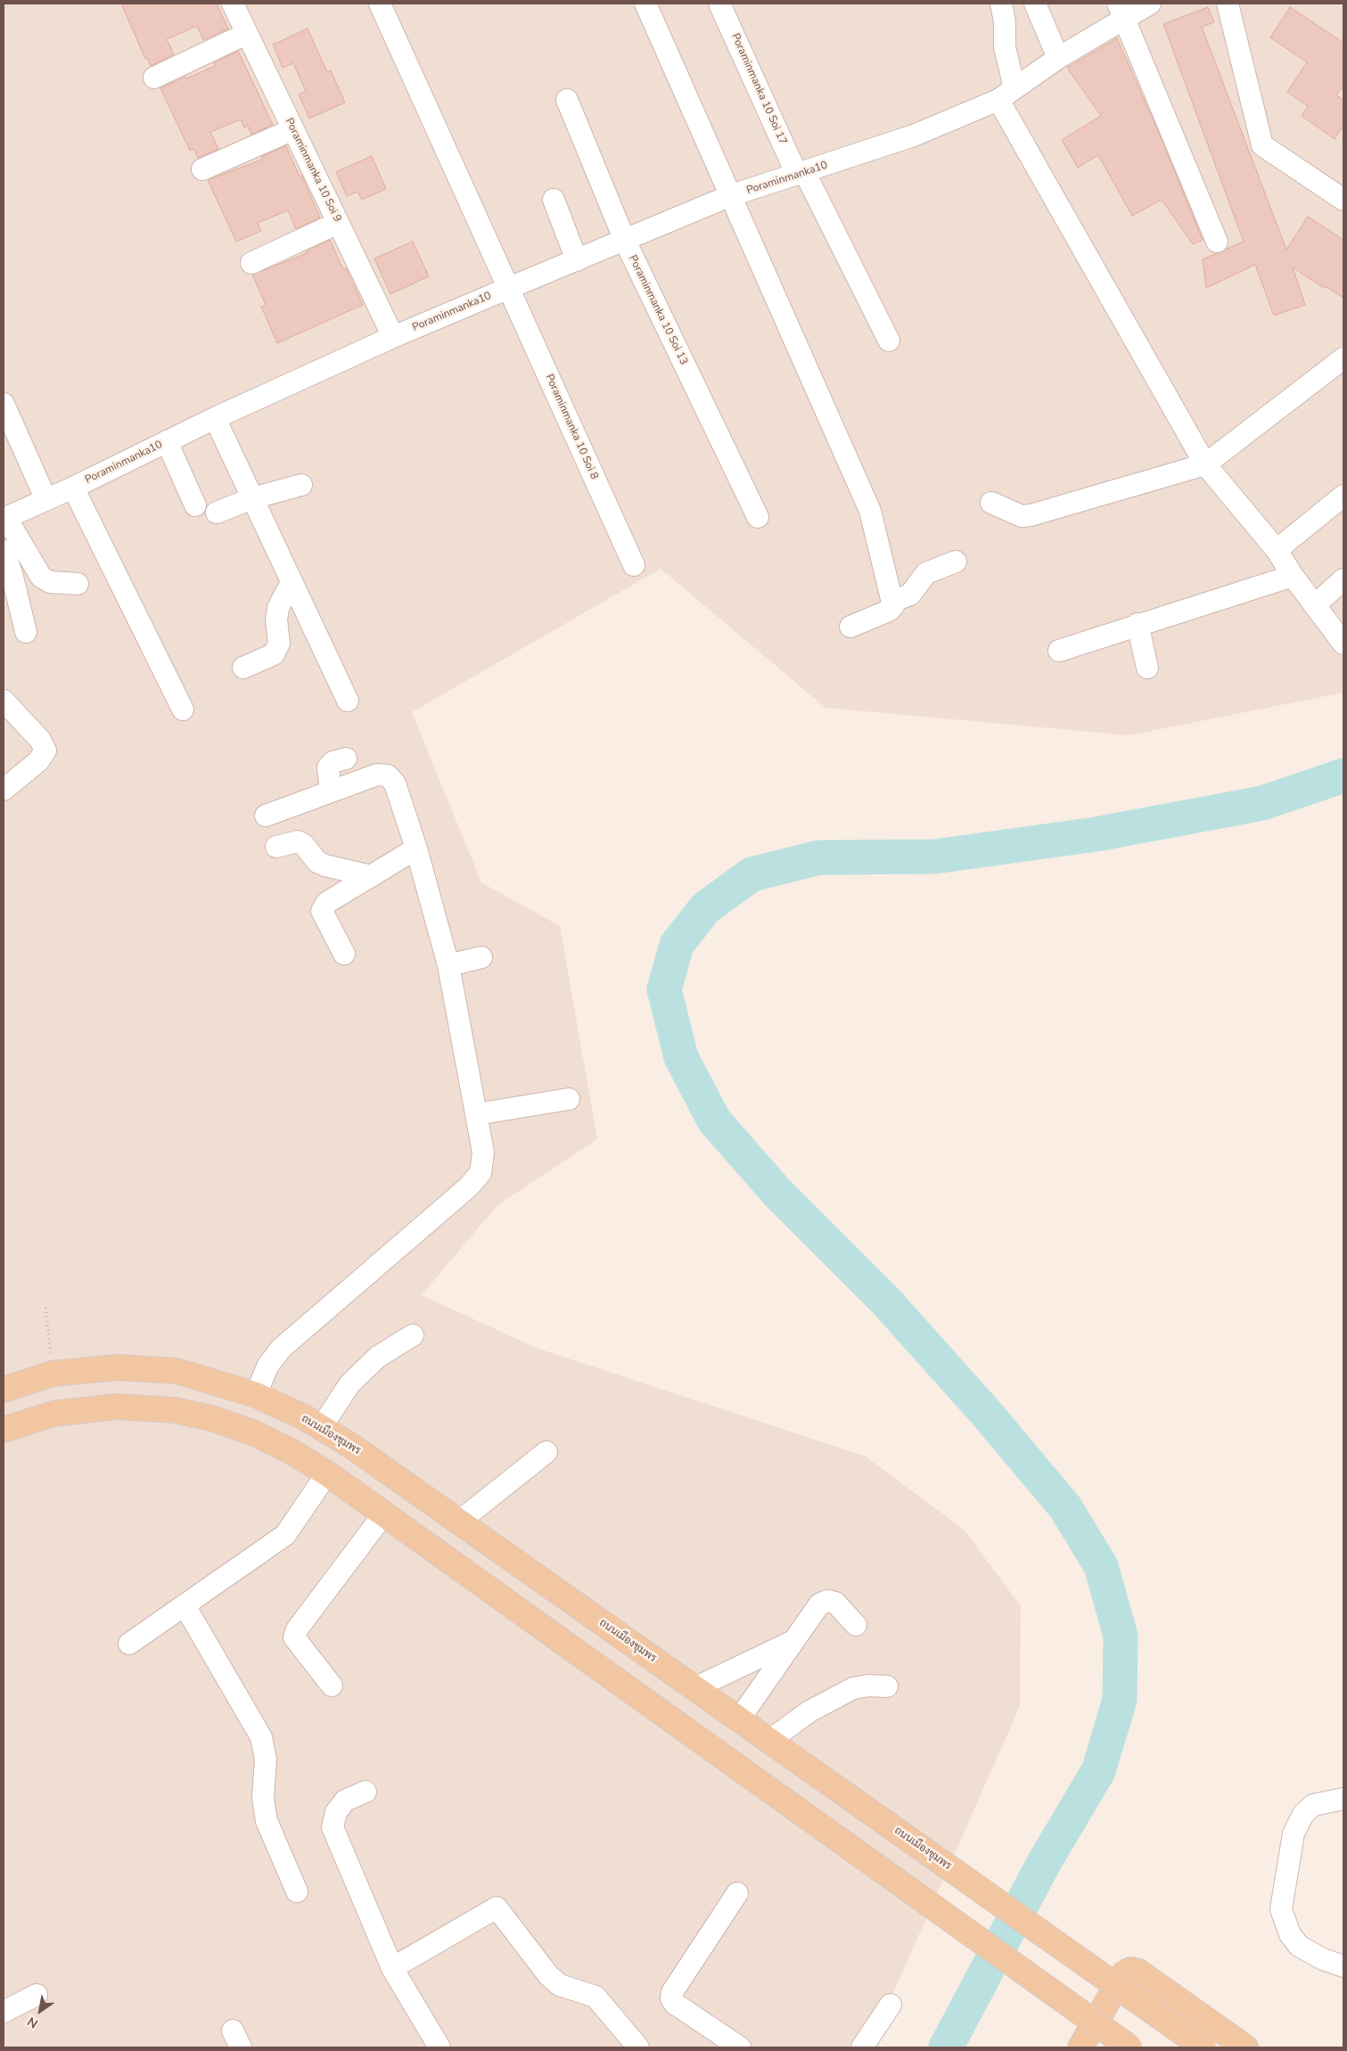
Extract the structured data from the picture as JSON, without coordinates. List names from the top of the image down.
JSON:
{
  "streets": {
    "main road": ["ถนนเมืองชุมพร"],
    "street": [
      "Poraminmanka 10 Soi 17",
      "Poraminmanka 10 Soi 9",
      "Poraminmanka10",
      "Poraminmanka 10 Soi 13",
      "Poraminmanka 10 Soi 8"
    ]
  },
  "crossings": [
    ["Poraminmanka 10 Soi 17", "Poraminmanka10"],
    ["Poraminmanka 10 Soi 9", "Poraminmanka10"],
    ["Poraminmanka10", "Poraminmanka 10 Soi 13"],
    ["Poraminmanka10", "Poraminmanka 10 Soi 8"]
  ],
  "north": "bottom left"
}
